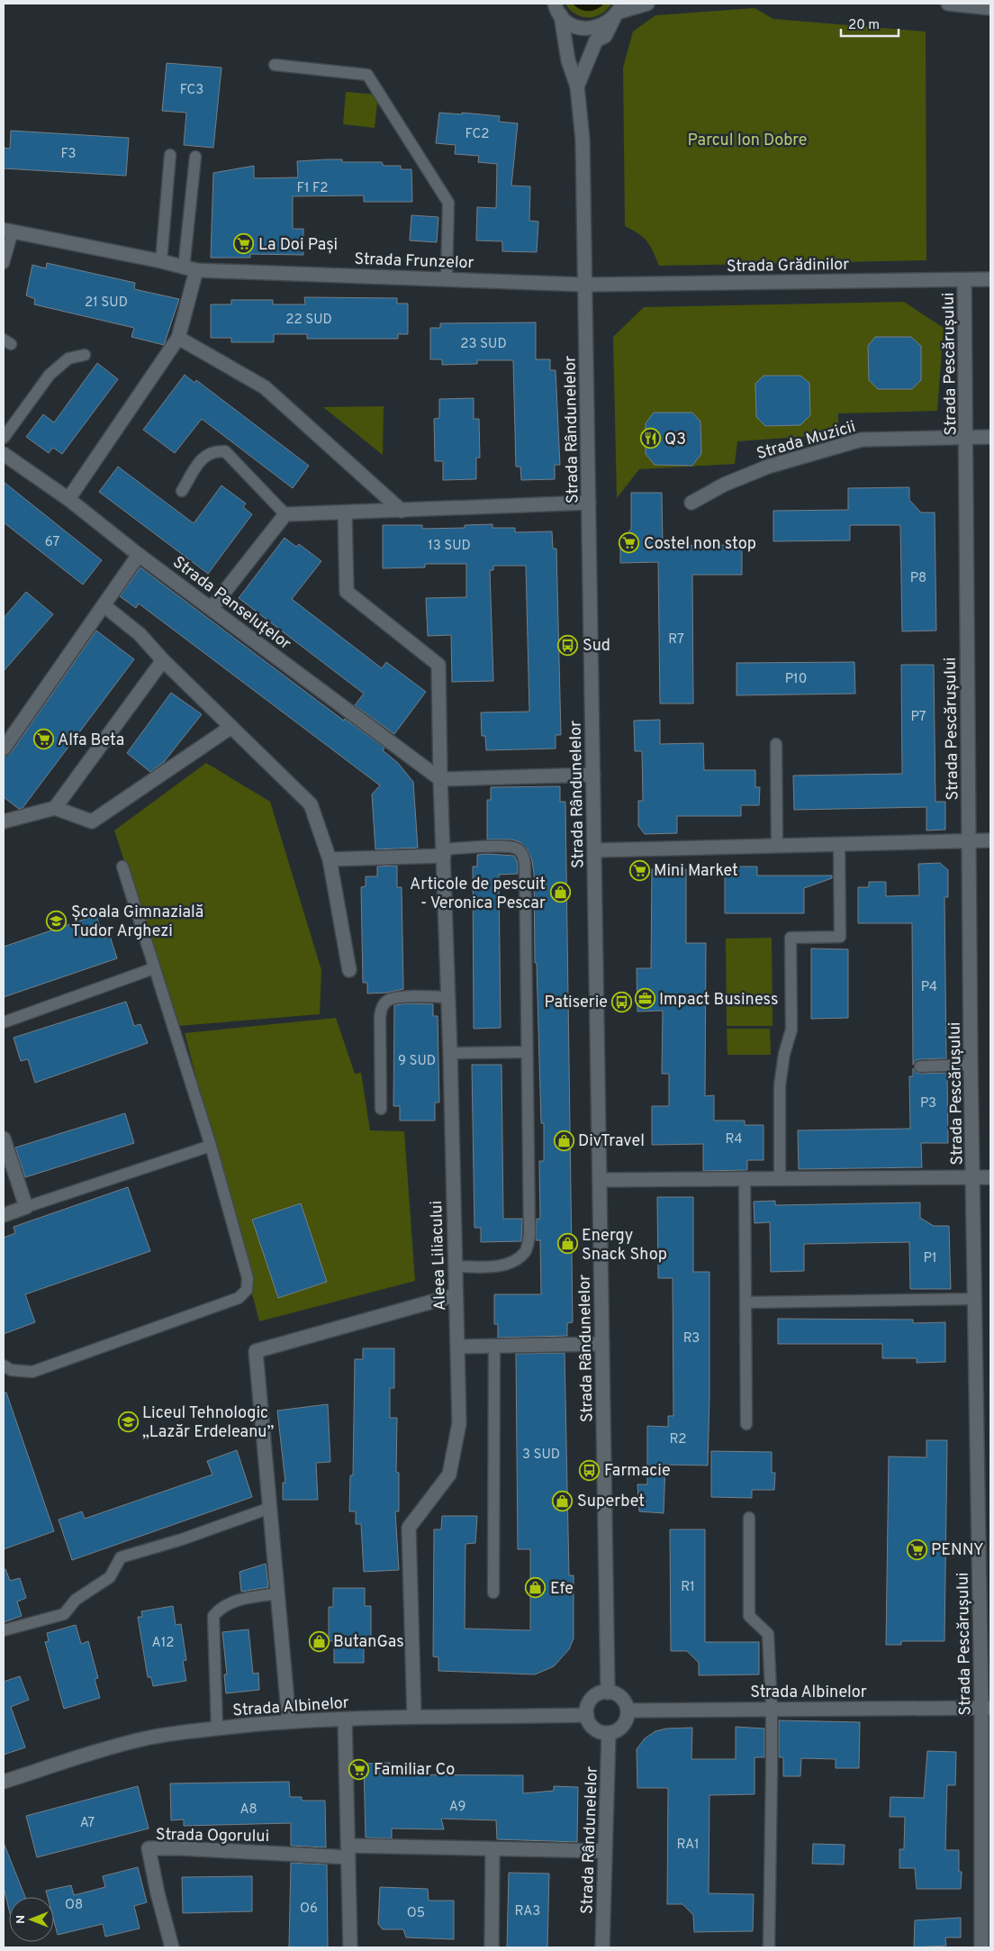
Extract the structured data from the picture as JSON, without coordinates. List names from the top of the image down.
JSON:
{
  "streets": {
    "street": [
      "Strada Frunzelor",
      "Strada Grădinilor",
      "Strada Pescărușului",
      "Strada Rândunelelor",
      "Strada Muzicii",
      "Strada Panseluțelor",
      "Aleea Liliacului",
      "Strada Albinelor",
      "Strada Ogorului"
    ]
  },
  "crossings": [
    ["Strada Frunzelor", "Strada Grădinilor"],
    ["Strada Frunzelor", "Strada Rândunelelor"],
    ["Strada Grădinilor", "Strada Pescărușului"],
    ["Strada Grădinilor", "Strada Rândunelelor"],
    ["Strada Pescărușului", "Strada Rândunelelor"],
    ["Strada Pescărușului", "Strada Muzicii"],
    ["Strada Pescărușului", "Strada Albinelor"],
    ["Strada Rândunelelor", "Strada Albinelor"],
    ["Strada Panseluțelor", "Aleea Liliacului"],
    ["Aleea Liliacului", "Strada Albinelor"]
  ],
  "parks": ["Parcul Ion Dobre"],
  "places": {
    "supermarket": [
      "La Doi Pași",
      "Costel non stop",
      "Alfa Beta",
      "Mini Market",
      "PENNY",
      "Familiar Co"
    ],
    "restaurant": ["Q3"],
    "bus stop": ["Sud", "Patiserie", "Farmacie"],
    "shop": [
      "Articole de pescuit - Veronica Pescar",
      "DivTravel",
      "Energy Snack Shop",
      "Superbet",
      "Efe",
      "ButanGas"
    ],
    "school or university": ["Școala Gimnazială Tudor Arghezi", "Liceul Tehnologic „Lazăr Erdeleanu”"],
    "office": ["Impact Business"]
  },
  "house_numbers": [
    "FC3",
    "FC2",
    "F3",
    "F1 F2",
    "21 SUD",
    "22 SUD",
    "23 SUD",
    "67",
    "13 SUD",
    "P8",
    "R7",
    "P10",
    "P7",
    "P4",
    "9 SUD",
    "P3",
    "R4",
    "P1",
    "R3",
    "R2",
    "3 SUD",
    "R1",
    "A12",
    "A9",
    "A8",
    "A7",
    "RA1",
    "O8",
    "O6",
    "RA3",
    "O5"
  ],
  "scale_bar": "20 m",
  "north": "left"
}
